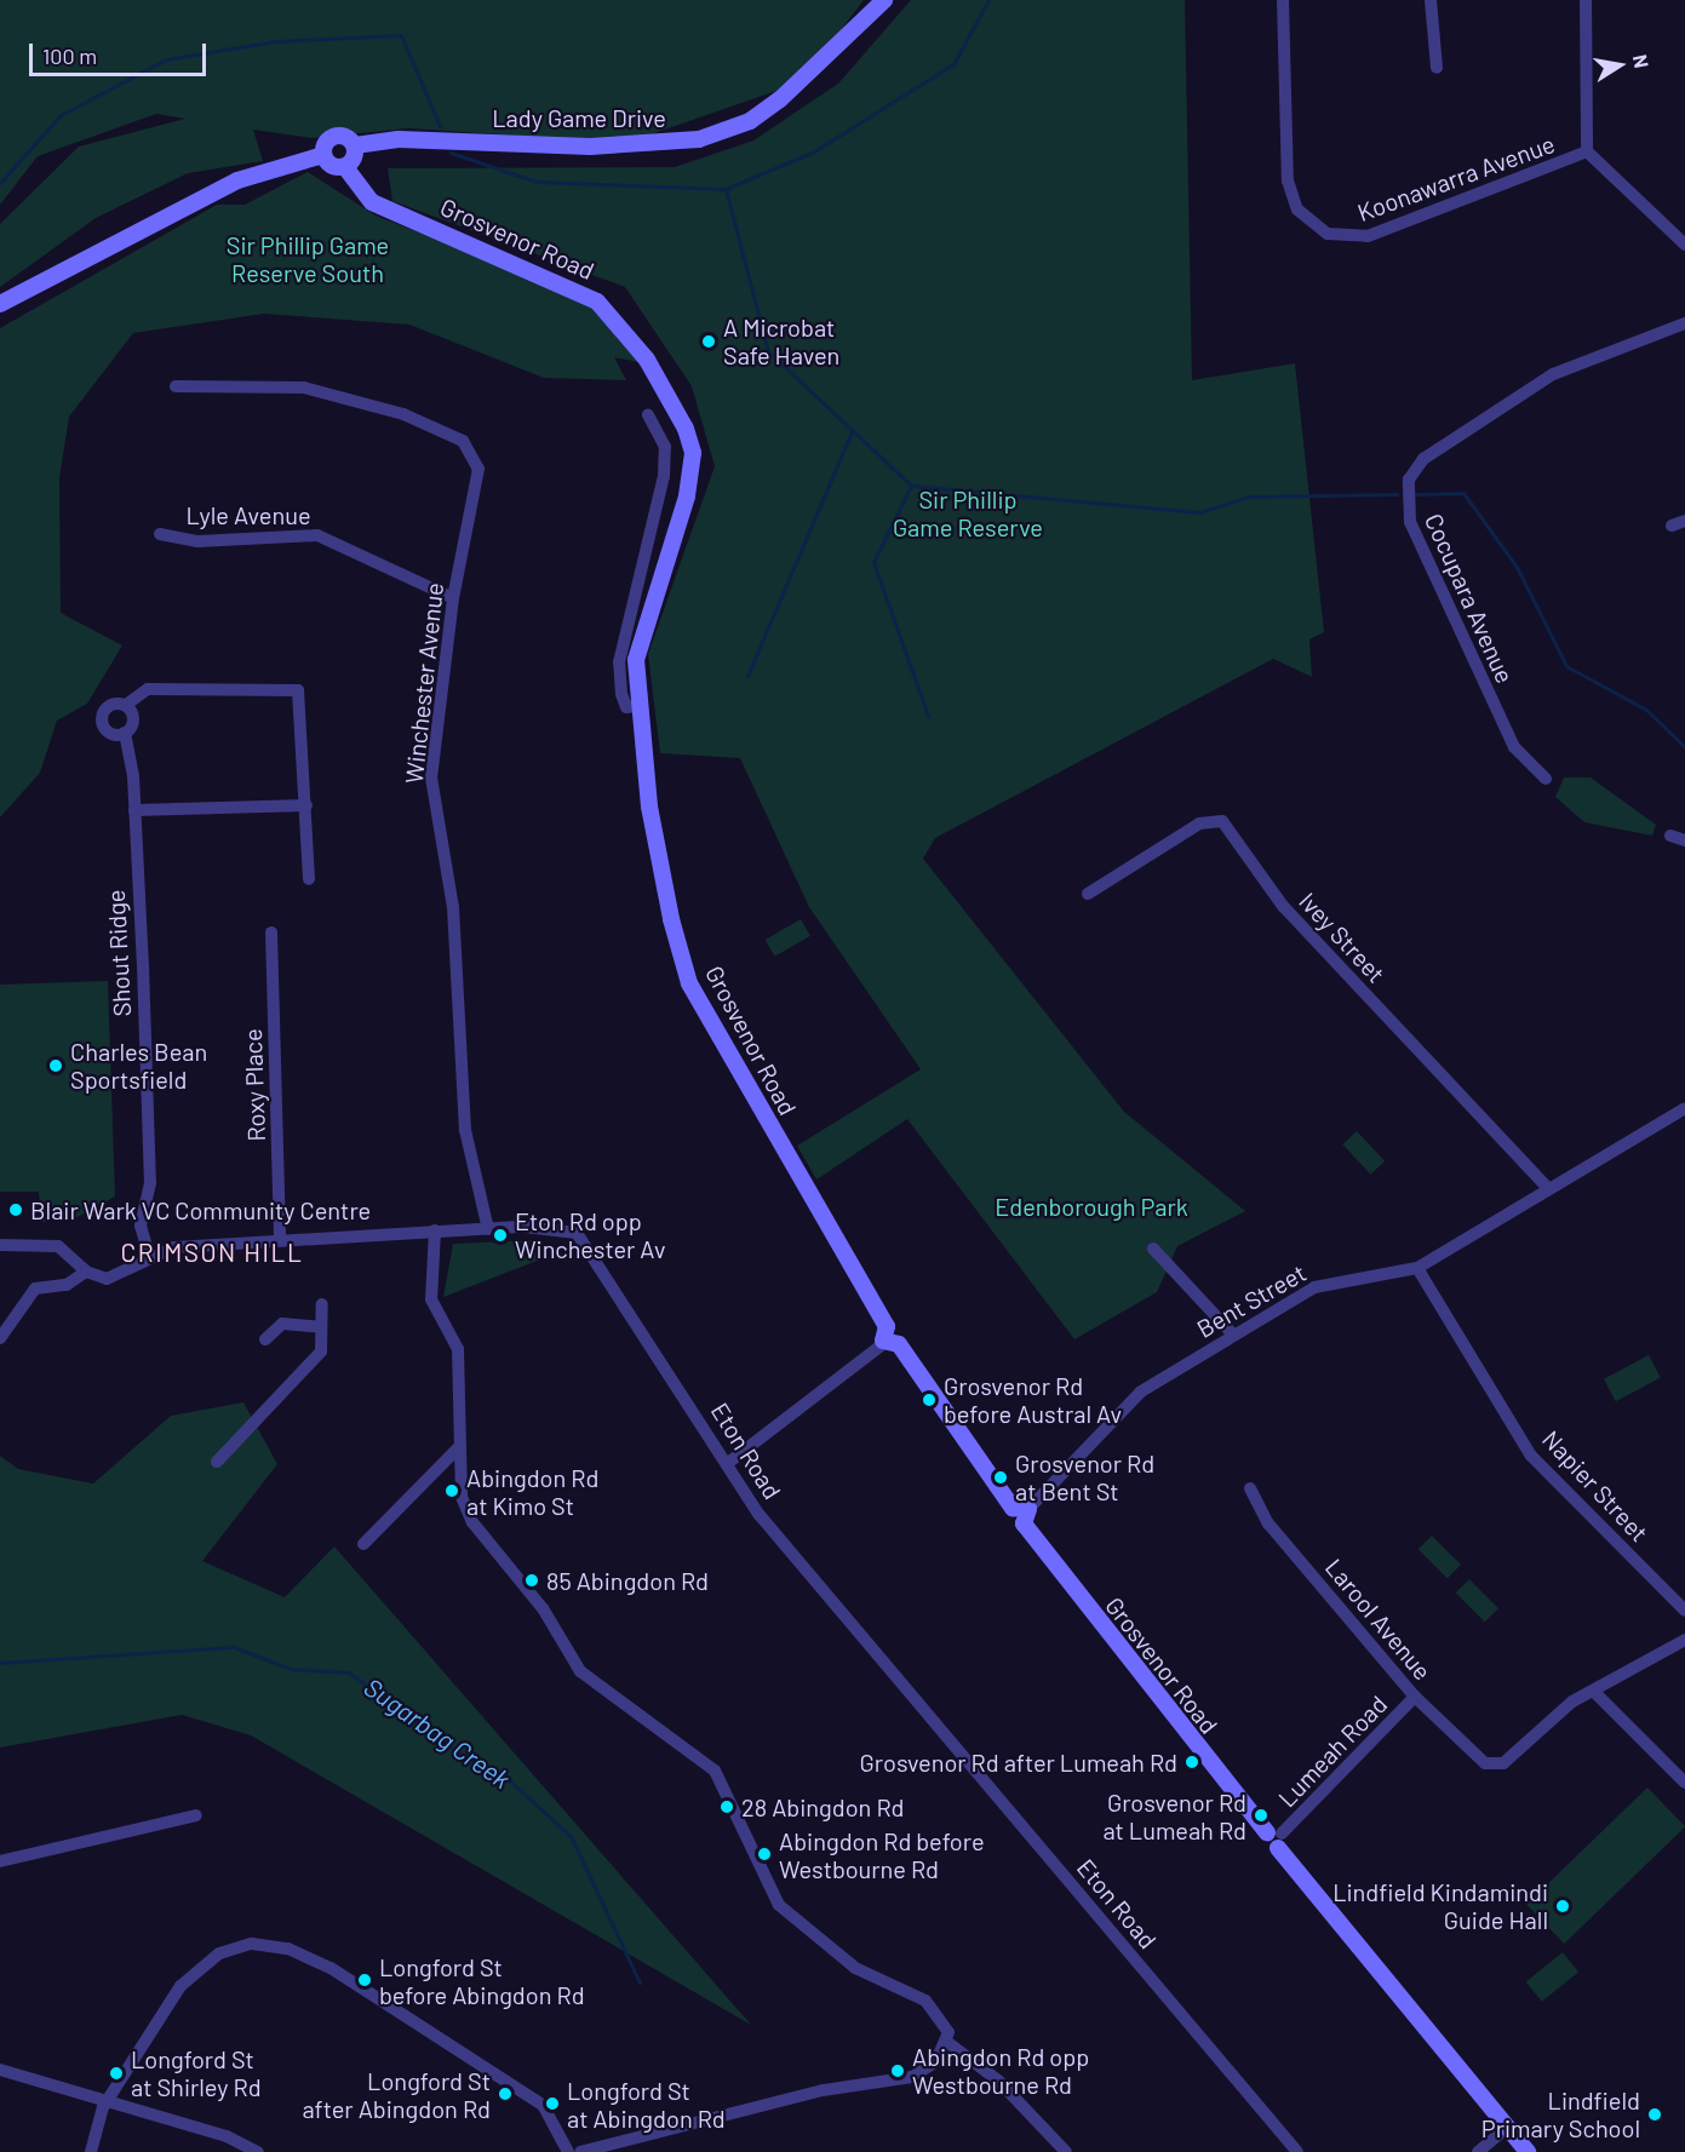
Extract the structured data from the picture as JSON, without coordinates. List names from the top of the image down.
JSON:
{
  "streets": {
    "street": [
      "Lady Game Drive",
      "Koonawarra Avenue",
      "Grosvenor Road",
      "Lyle Avenue",
      "Cocupara Avenue",
      "Winchester Avenue",
      "Ivey Street",
      "Shout Ridge",
      "Roxy Place",
      "Bent Street",
      "Eton Road",
      "Napier Street",
      "Larool Avenue",
      "Lumeah Road"
    ]
  },
  "crossings": [
    ["Lady Game Drive", "Grosvenor Road"],
    ["Grosvenor Road", "Bent Street"],
    ["Grosvenor Road", "Lumeah Road"],
    ["Lyle Avenue", "Winchester Avenue"],
    ["Winchester Avenue", "Eton Road"],
    ["Ivey Street", "Bent Street"],
    ["Shout Ridge", "Eton Road"],
    ["Roxy Place", "Eton Road"],
    ["Bent Street", "Napier Street"],
    ["Larool Avenue", "Lumeah Road"]
  ],
  "districts": ["CRIMSON HILL"],
  "water": ["Sugarbag Creek"],
  "parks": ["Sir Phillip Game Reserve South", "Sir Phillip Game Reserve", "Edenborough Park"],
  "places": [
    "A Microbat Safe Haven",
    "Charles Bean Sportsfield",
    "Blair Wark VC Community Centre",
    "Eton Rd opp Winchester Av",
    "Grosvenor Rd before Austral Av",
    "Grosvenor Rd at Bent St",
    "Abingdon Rd at Kimo St",
    "85 Abingdon Rd",
    "Grosvenor Rd after Lumeah Rd",
    "28 Abingdon Rd",
    "Grosvenor Rd at Lumeah Rd",
    "Abingdon Rd before Westbourne Rd",
    "Lindfield Kindamindi Guide Hall",
    "Longford St before Abingdon Rd",
    "Abingdon Rd opp Westbourne Rd",
    "Longford St at Shirley Rd",
    "Longford St after Abingdon Rd",
    "Longford St at Abingdon Rd",
    "Lindfield Primary School"
  ],
  "scale_bar": "100 m",
  "north": "right"
}
